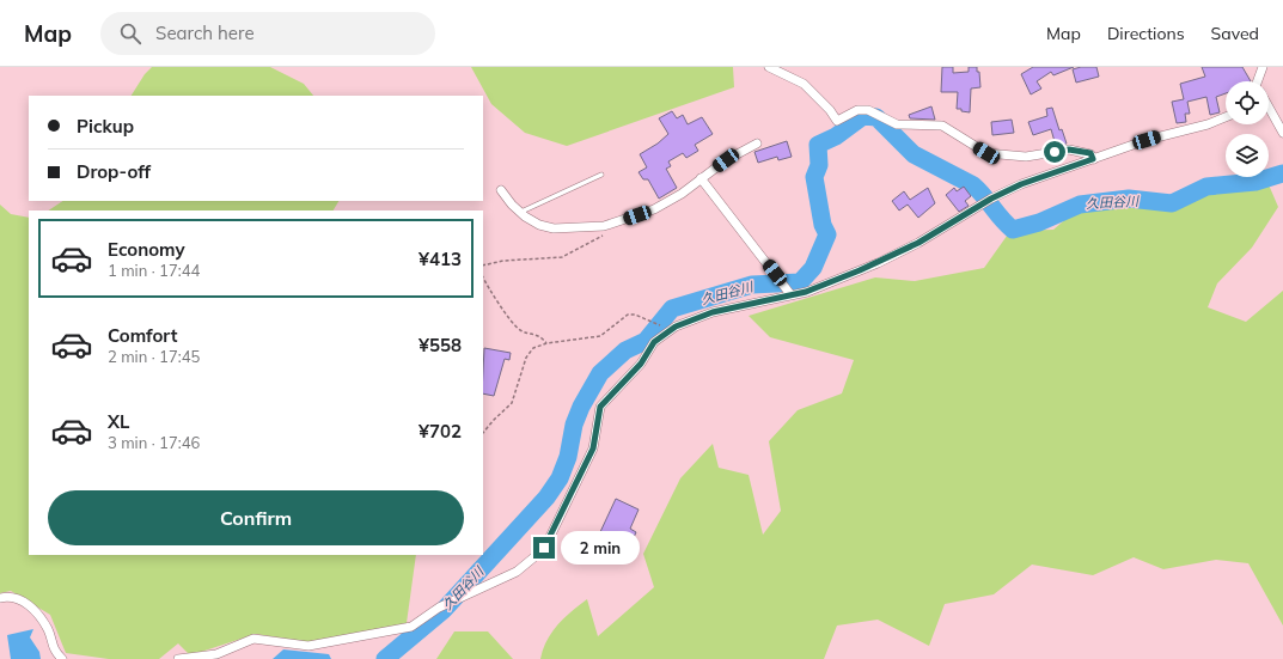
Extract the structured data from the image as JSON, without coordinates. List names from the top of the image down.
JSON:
{
  "water": ["久田谷川"],
  "page": {
    "header": "Map",
    "search": "Search here",
    "nav": ["Map", "Directions", "Saved"],
    "banner": ["Pickup", "Drop-off"],
    "list": [
      {
        "name": "Economy",
        "note": "1 min · 17:44",
        "value": "¥413"
      },
      {
        "name": "Comfort",
        "note": "2 min · 17:45",
        "value": "¥558"
      },
      {
        "name": "XL",
        "note": "3 min · 17:46",
        "value": "¥702"
      }
    ],
    "buttons": "Confirm",
    "bubble": "2 min"
  }
}
